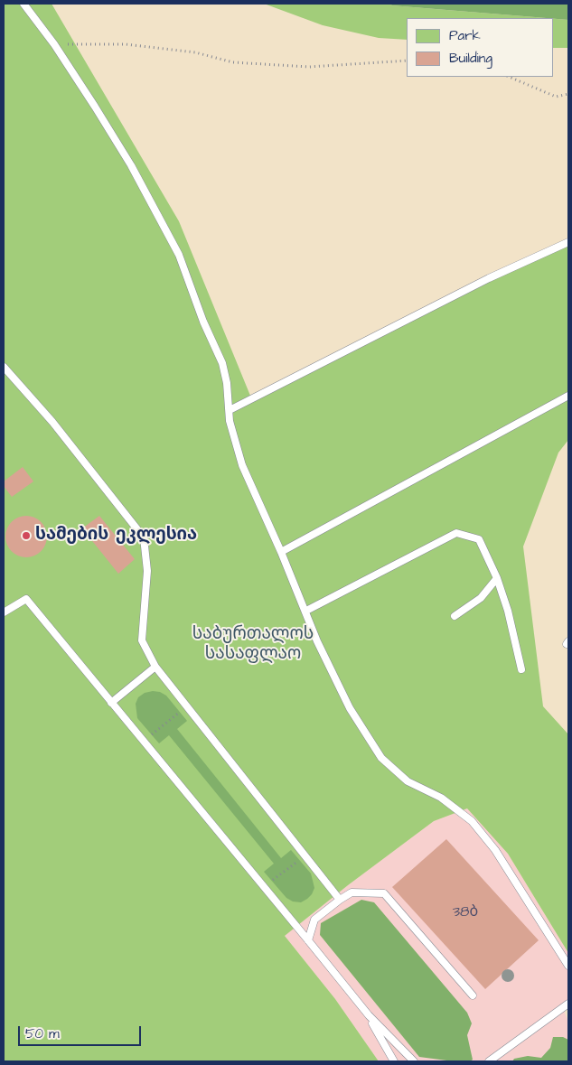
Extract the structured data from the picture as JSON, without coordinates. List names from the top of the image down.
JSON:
{
  "parks": ["საბურთალოს სასაფლაო"],
  "places": ["სამების ეკლესია"],
  "house_numbers": ["38ბ"],
  "legend": ["Park", "Building"],
  "scale_bar": "50 m"
}
